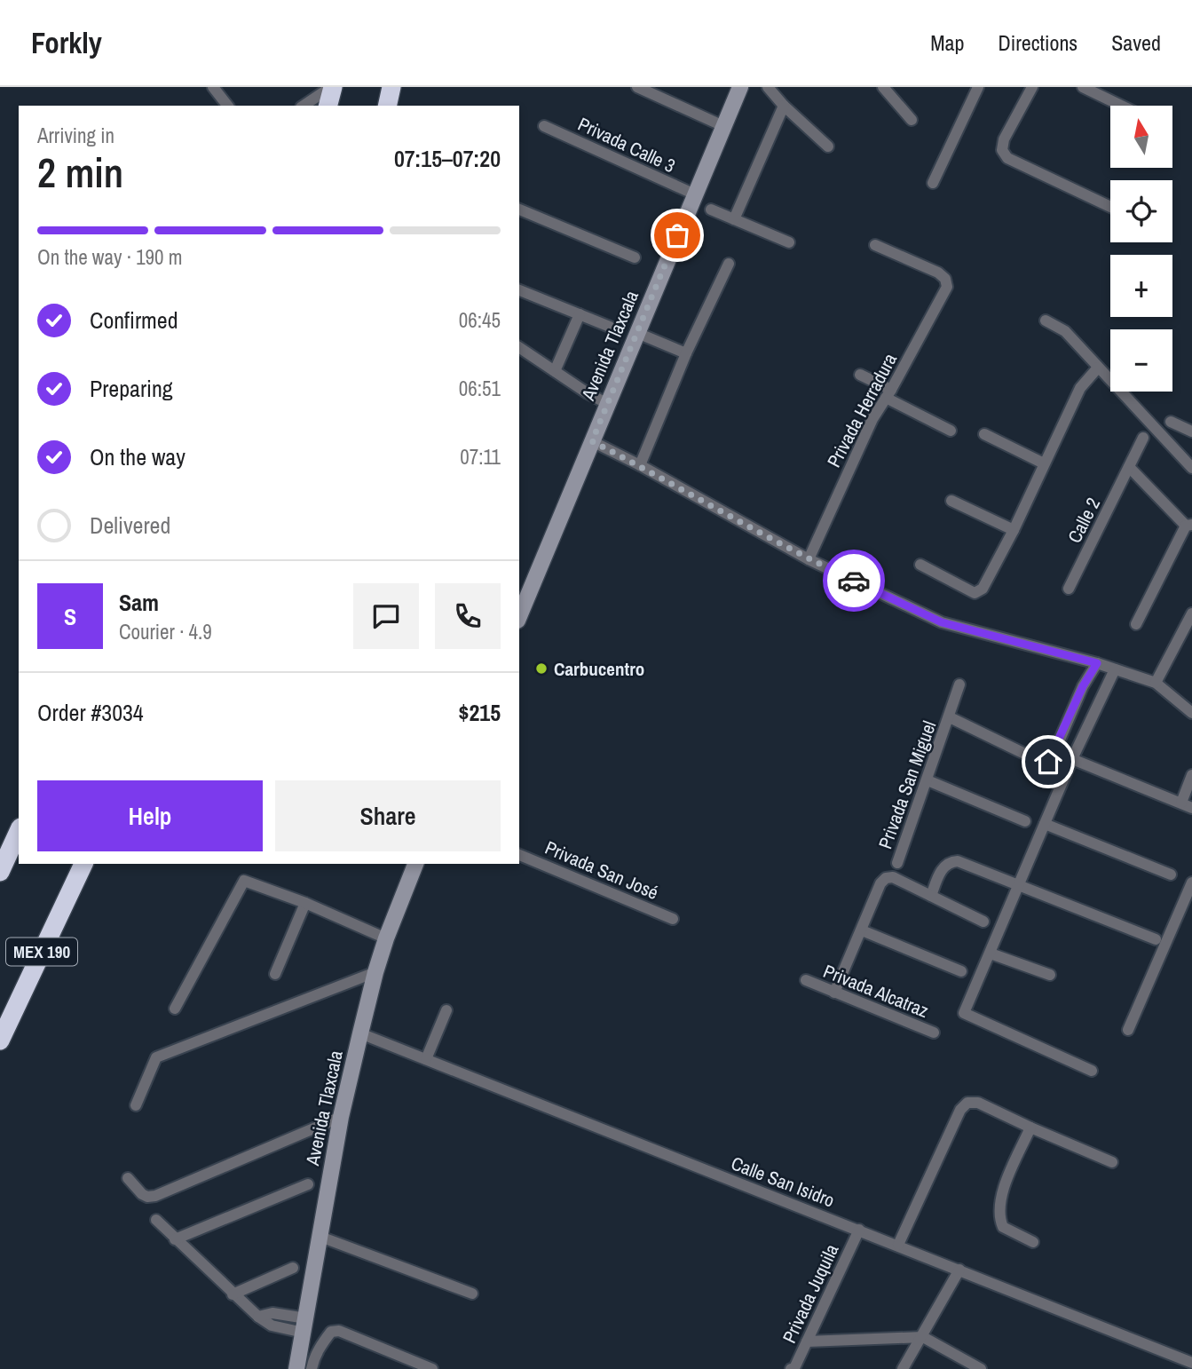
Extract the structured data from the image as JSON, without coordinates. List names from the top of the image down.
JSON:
{
  "streets": {
    "highway": ["MEX 190"],
    "street": [
      "Privada Calle 3",
      "Avenida Tlaxcala",
      "Privada Herradura",
      "Calle 2",
      "Privada San Miguel",
      "Privada San José",
      "Privada Alcatraz",
      "Calle San Isidro",
      "Privada Juquila"
    ]
  },
  "crossings": [
    ["Privada Calle 3", "Avenida Tlaxcala"],
    ["Avenida Tlaxcala", "Calle San Isidro"],
    ["Privada San Miguel", "Privada Alcatraz"],
    ["Calle San Isidro", "Privada Juquila"]
  ],
  "places": ["Carbucentro"],
  "north": "top",
  "page": {
    "header": "Forkly",
    "nav": ["Map", "Directions", "Saved"],
    "map_buttons": ["+", "−"],
    "heading": ["2 min", "Arriving in", "07:15–07:20"],
    "panel": [
      "Sam",
      "Courier · 4.9",
      "Order #3034",
      "$215"
    ],
    "bar": "On the way · 190 m",
    "list": [
      ["Confirmed", "06:45"],
      ["Preparing", "06:51"],
      ["On the way", "07:11"],
      "Delivered"
    ],
    "round": "S",
    "buttons": ["Help", "Share"]
  }
}
